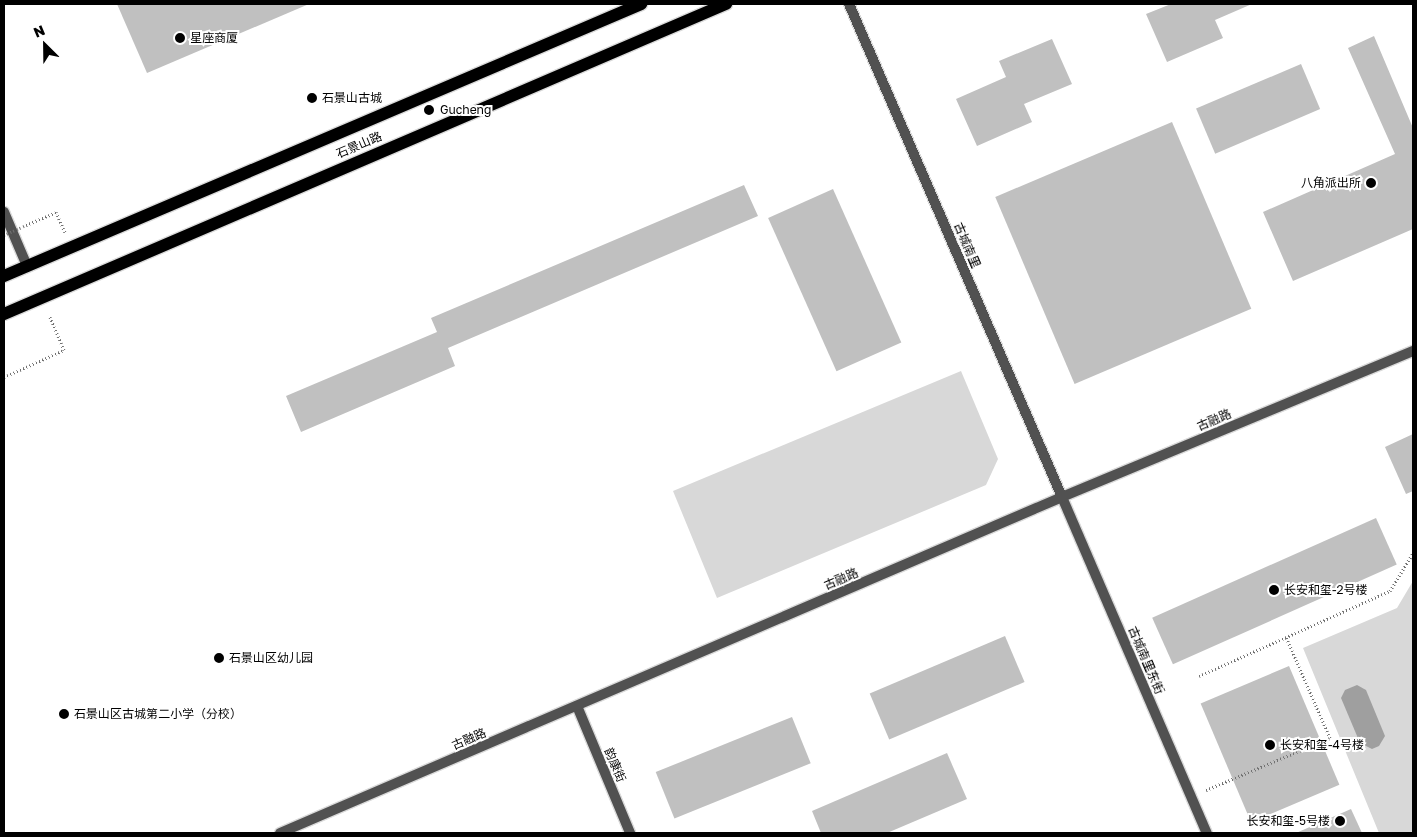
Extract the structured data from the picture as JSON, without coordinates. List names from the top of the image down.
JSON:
{
  "streets": {
    "main road": ["石景山路"],
    "street": [
      "古城南里",
      "古融路",
      "古城南里东街",
      "韵康街"
    ]
  },
  "crossings": [
    ["古城南里", "古融路"],
    ["古城南里", "古城南里东街"],
    ["古融路", "古城南里东街"],
    ["古融路", "韵康街"]
  ],
  "places": [
    "星座商厦",
    "石景山古城",
    "Gucheng",
    "八角派出所",
    "长安和玺-2号楼",
    "石景山区幼儿园",
    "石景山区古城第二小学（分校）",
    "长安和玺-4号楼",
    "长安和玺-5号楼"
  ],
  "north": "top left"
}
